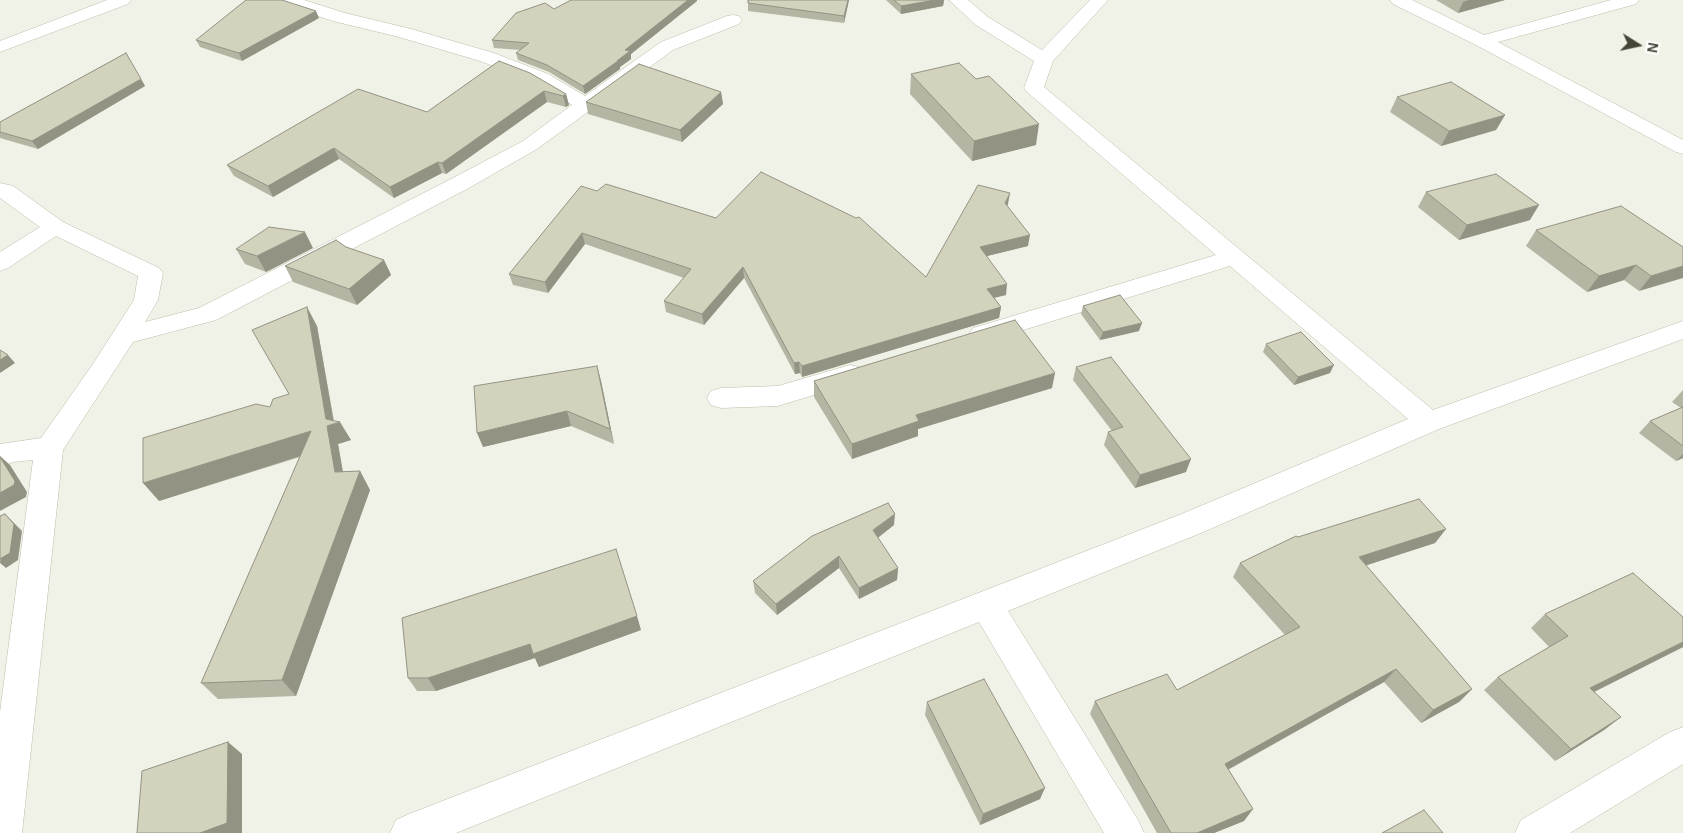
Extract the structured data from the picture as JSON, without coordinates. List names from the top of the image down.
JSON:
{
  "north": "right"
}
